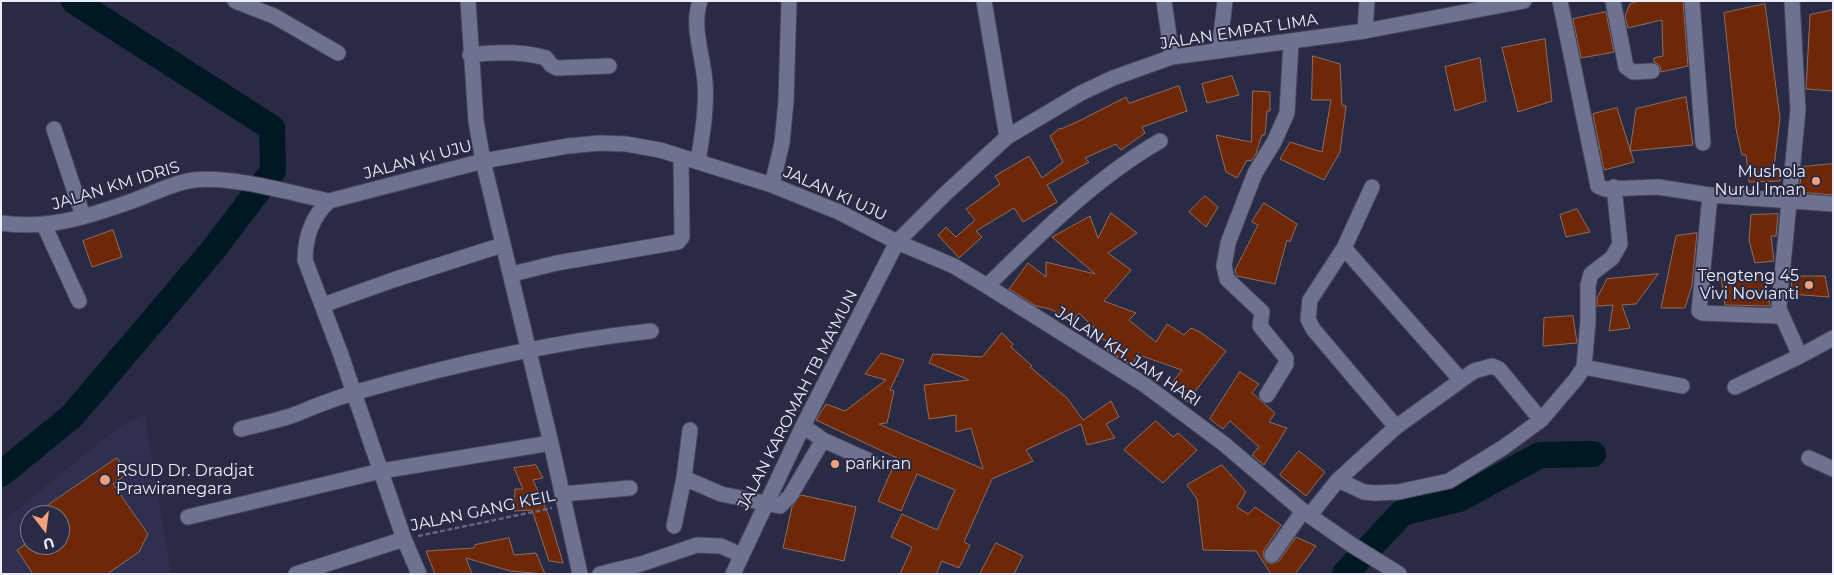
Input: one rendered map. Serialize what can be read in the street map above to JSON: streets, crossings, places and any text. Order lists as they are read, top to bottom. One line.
{"streets":{"street":["JALAN EMPAT LIMA","JALAN KI UJU","JALAN KM IDRIS","JALAN KH. JAM HARI","JALAN KAROMAH TB MA'MUN"],"path":["JALAN GANG KEIL"]},"crossings":[["JALAN EMPAT LIMA","JALAN KI UJU"],["JALAN EMPAT LIMA","JALAN KH. JAM HARI"],["JALAN EMPAT LIMA","JALAN KAROMAH TB MA'MUN"],["JALAN KI UJU","JALAN KM IDRIS"],["JALAN KI UJU","JALAN KH. JAM HARI"],["JALAN KI UJU","JALAN KAROMAH TB MA'MUN"],["JALAN KH. JAM HARI","JALAN KAROMAH TB MA'MUN"]],"places":["Mushola Nurul Iman","Tengteng 45 Vivi Novianti","parkiran","RSUD Dr. Dradjat Prawiranegara"],"north":"bottom"}
